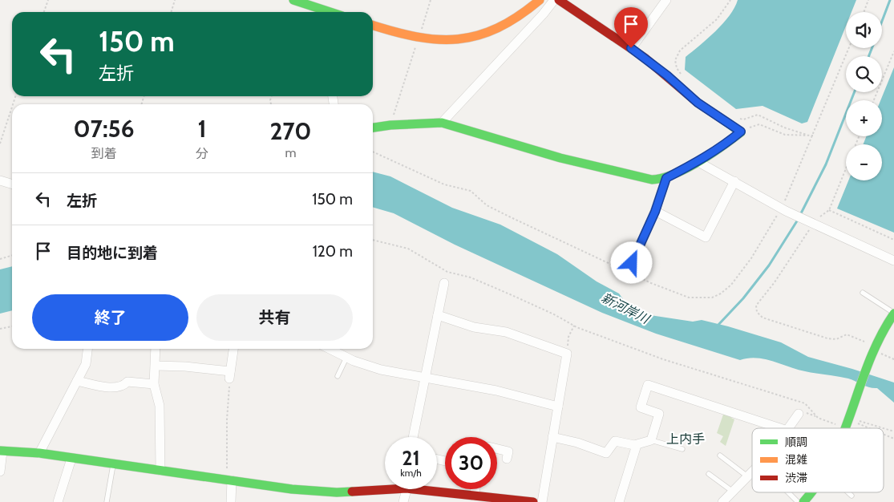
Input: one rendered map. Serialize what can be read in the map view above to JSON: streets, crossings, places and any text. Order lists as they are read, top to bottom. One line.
{"districts":["上内手"],"water":["新河岸川"],"legend":["順調","混雑","渋滞"],"page":{"map_buttons":["+","−"],"turn":["150 m","左折"],"eta":["07:56","到着","1","分","270","m"],"list":[{"name":"左折","value":"150 m"},{"name":"目的地に到着","value":"120 m"}],"buttons":["終了","共有"],"speed":"21 km/h","limit":"30"}}
